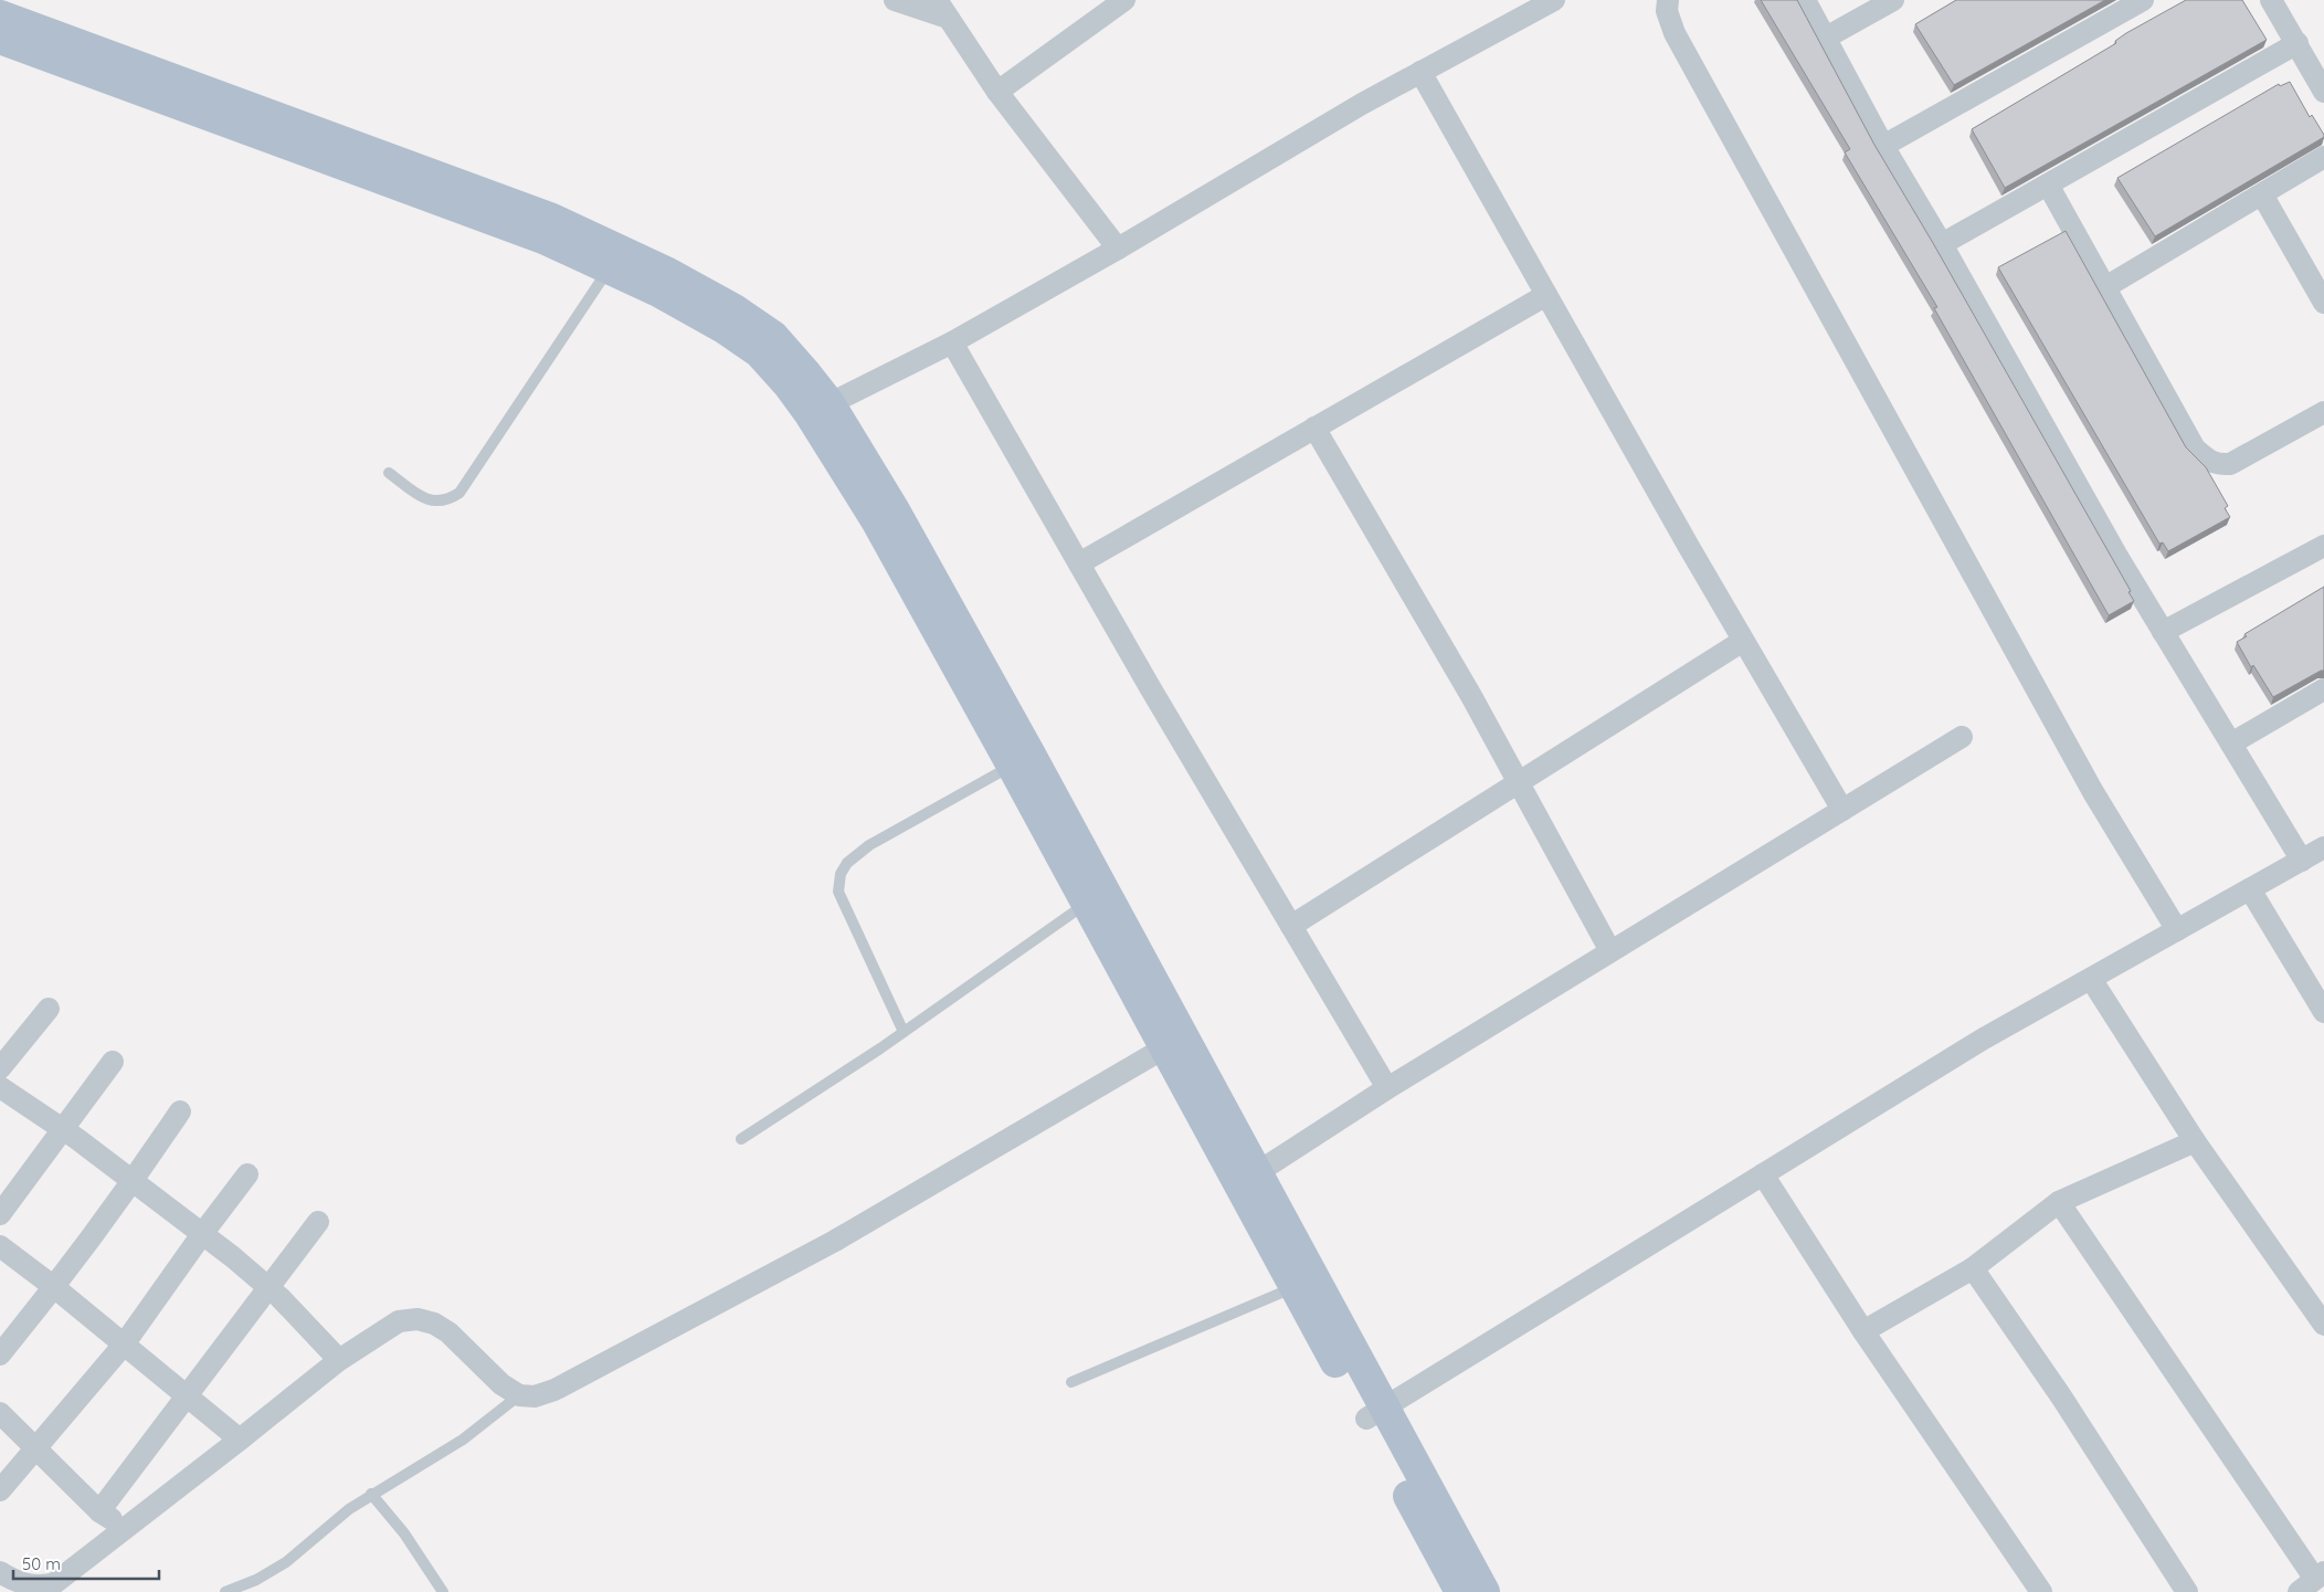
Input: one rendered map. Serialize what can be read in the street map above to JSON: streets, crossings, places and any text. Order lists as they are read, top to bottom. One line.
{"scale_bar":"50 m"}
